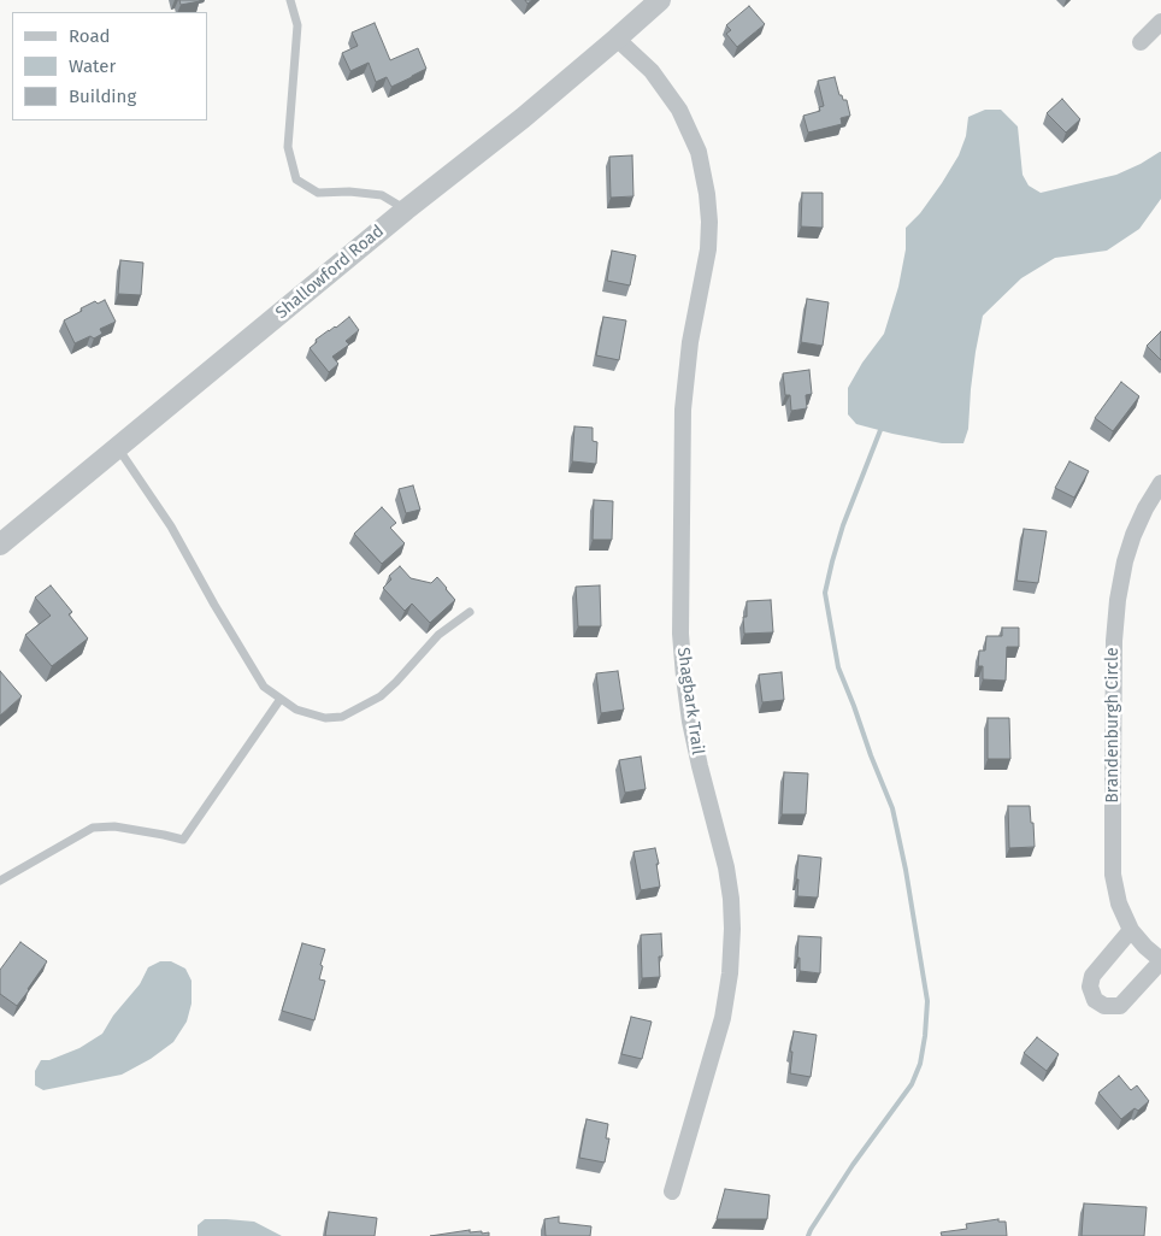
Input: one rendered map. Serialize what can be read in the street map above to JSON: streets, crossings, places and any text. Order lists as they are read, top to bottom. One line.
{"streets":{"street":["Shallowford Road","Shagbark Trail","Brandenburgh Circle"]},"crossings":[["Shallowford Road","Shagbark Trail"]],"legend":["Road","Water","Building"]}
